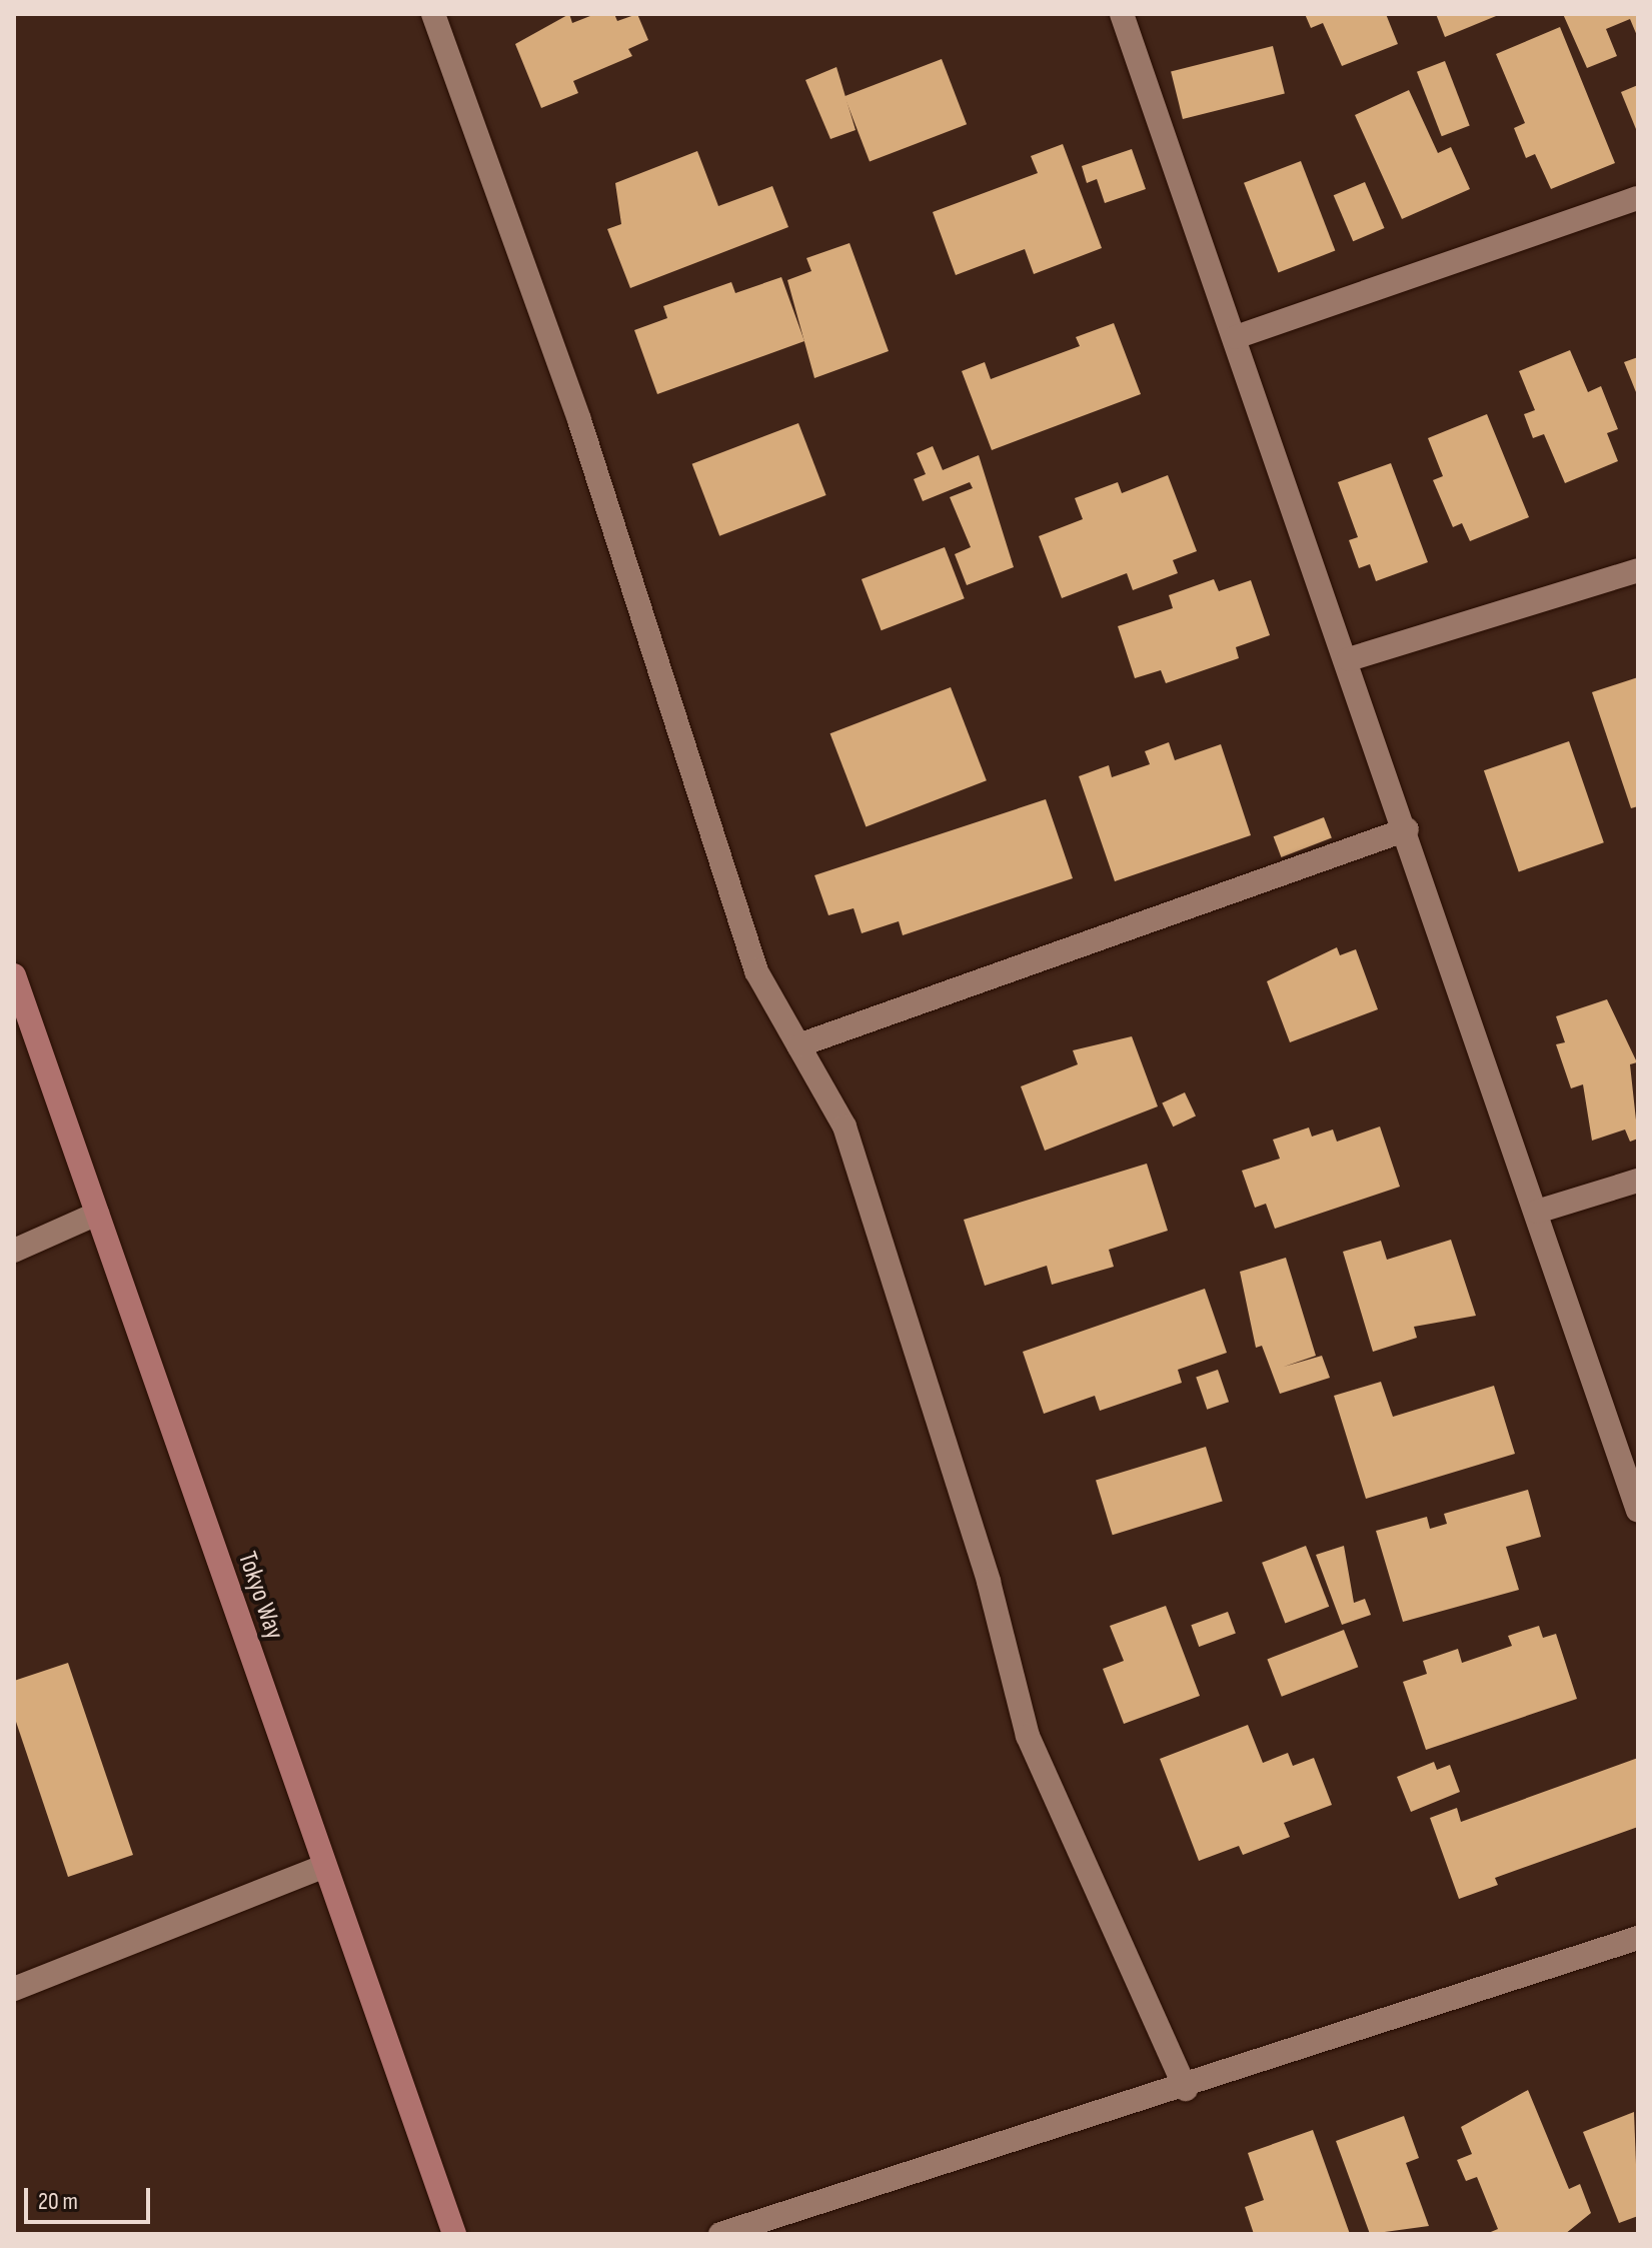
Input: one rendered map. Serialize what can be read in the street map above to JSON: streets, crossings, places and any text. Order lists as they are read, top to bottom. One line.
{"streets":{"main road":["Tokyo Way"]},"scale_bar":"20 m"}
